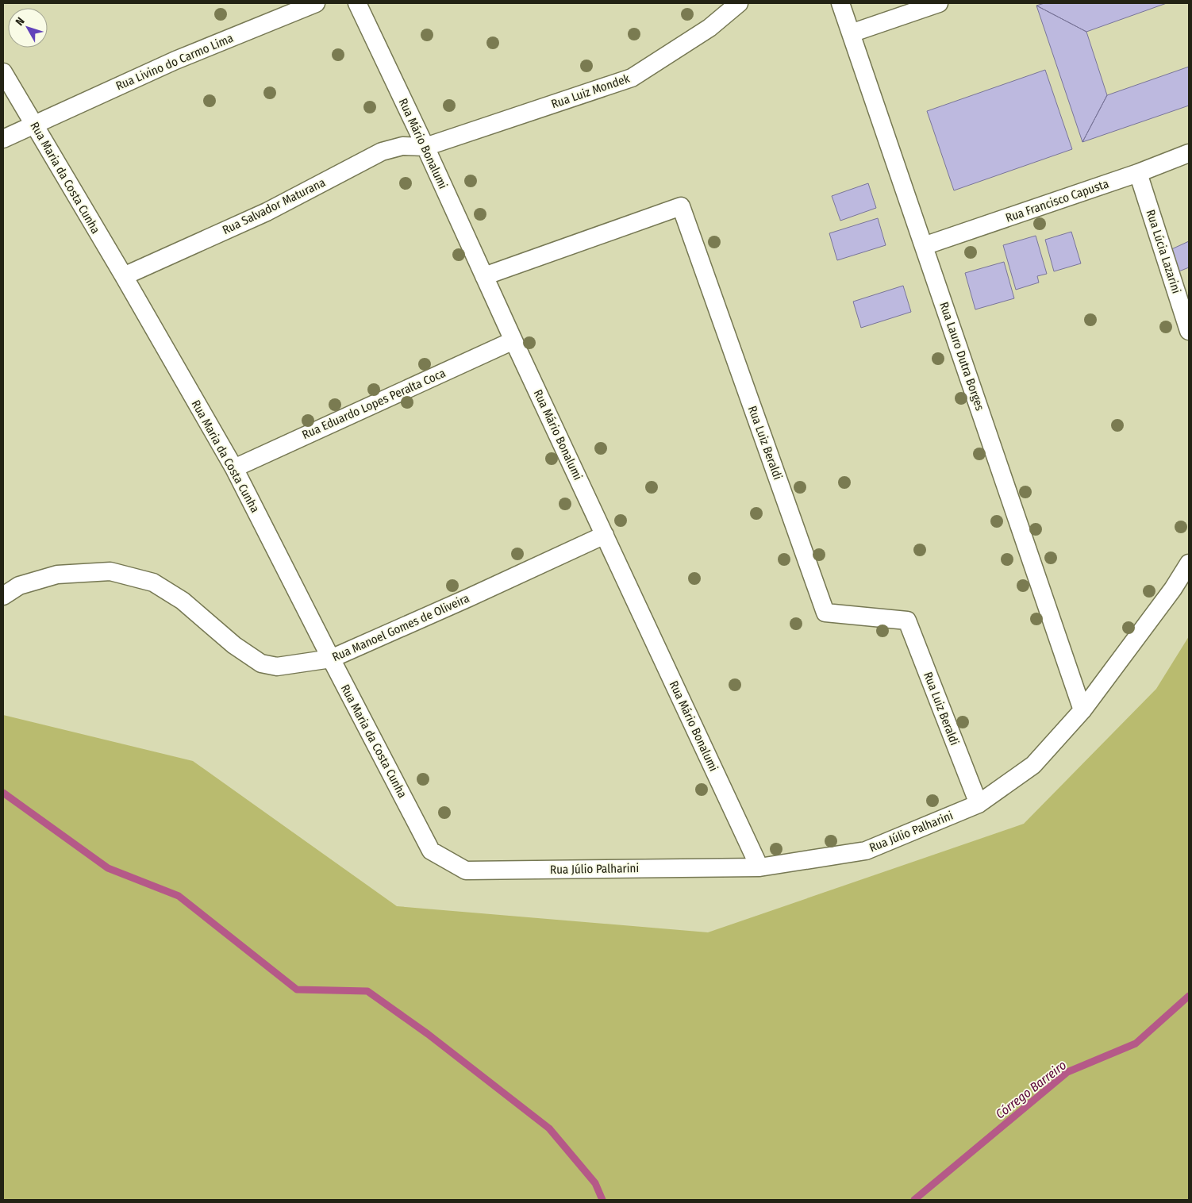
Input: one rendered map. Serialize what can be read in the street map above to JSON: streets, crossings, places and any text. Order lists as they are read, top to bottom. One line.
{"streets":{"street":["Rua Livino do Carmo Lima","Rua Luiz Mondek","Rua Mário Bonalumi","Rua Maria da Costa Cunha","Rua Francisco Capusta","Rua Salvador Maturana","Rua Lúcia Lazarini","Rua Lauro Dutra Borges","Rua Eduardo Lopes Peralta Coca","Rua Luiz Beraldi","Rua Manoel Gomes de Oliveira","Rua Júlio Palharini"]},"crossings":[["Rua Livino do Carmo Lima","Rua Maria da Costa Cunha"],["Rua Luiz Mondek","Rua Mário Bonalumi"],["Rua Luiz Mondek","Rua Salvador Maturana"],["Rua Mário Bonalumi","Rua Salvador Maturana"],["Rua Mário Bonalumi","Rua Eduardo Lopes Peralta Coca"],["Rua Mário Bonalumi","Rua Luiz Beraldi"],["Rua Mário Bonalumi","Rua Manoel Gomes de Oliveira"],["Rua Mário Bonalumi","Rua Júlio Palharini"],["Rua Maria da Costa Cunha","Rua Salvador Maturana"],["Rua Maria da Costa Cunha","Rua Eduardo Lopes Peralta Coca"],["Rua Maria da Costa Cunha","Rua Manoel Gomes de Oliveira"],["Rua Maria da Costa Cunha","Rua Júlio Palharini"],["Rua Francisco Capusta","Rua Lúcia Lazarini"],["Rua Francisco Capusta","Rua Lauro Dutra Borges"],["Rua Lauro Dutra Borges","Rua Júlio Palharini"],["Rua Luiz Beraldi","Rua Júlio Palharini"]],"water":["Córrego Barreiro"],"north":"top left"}
